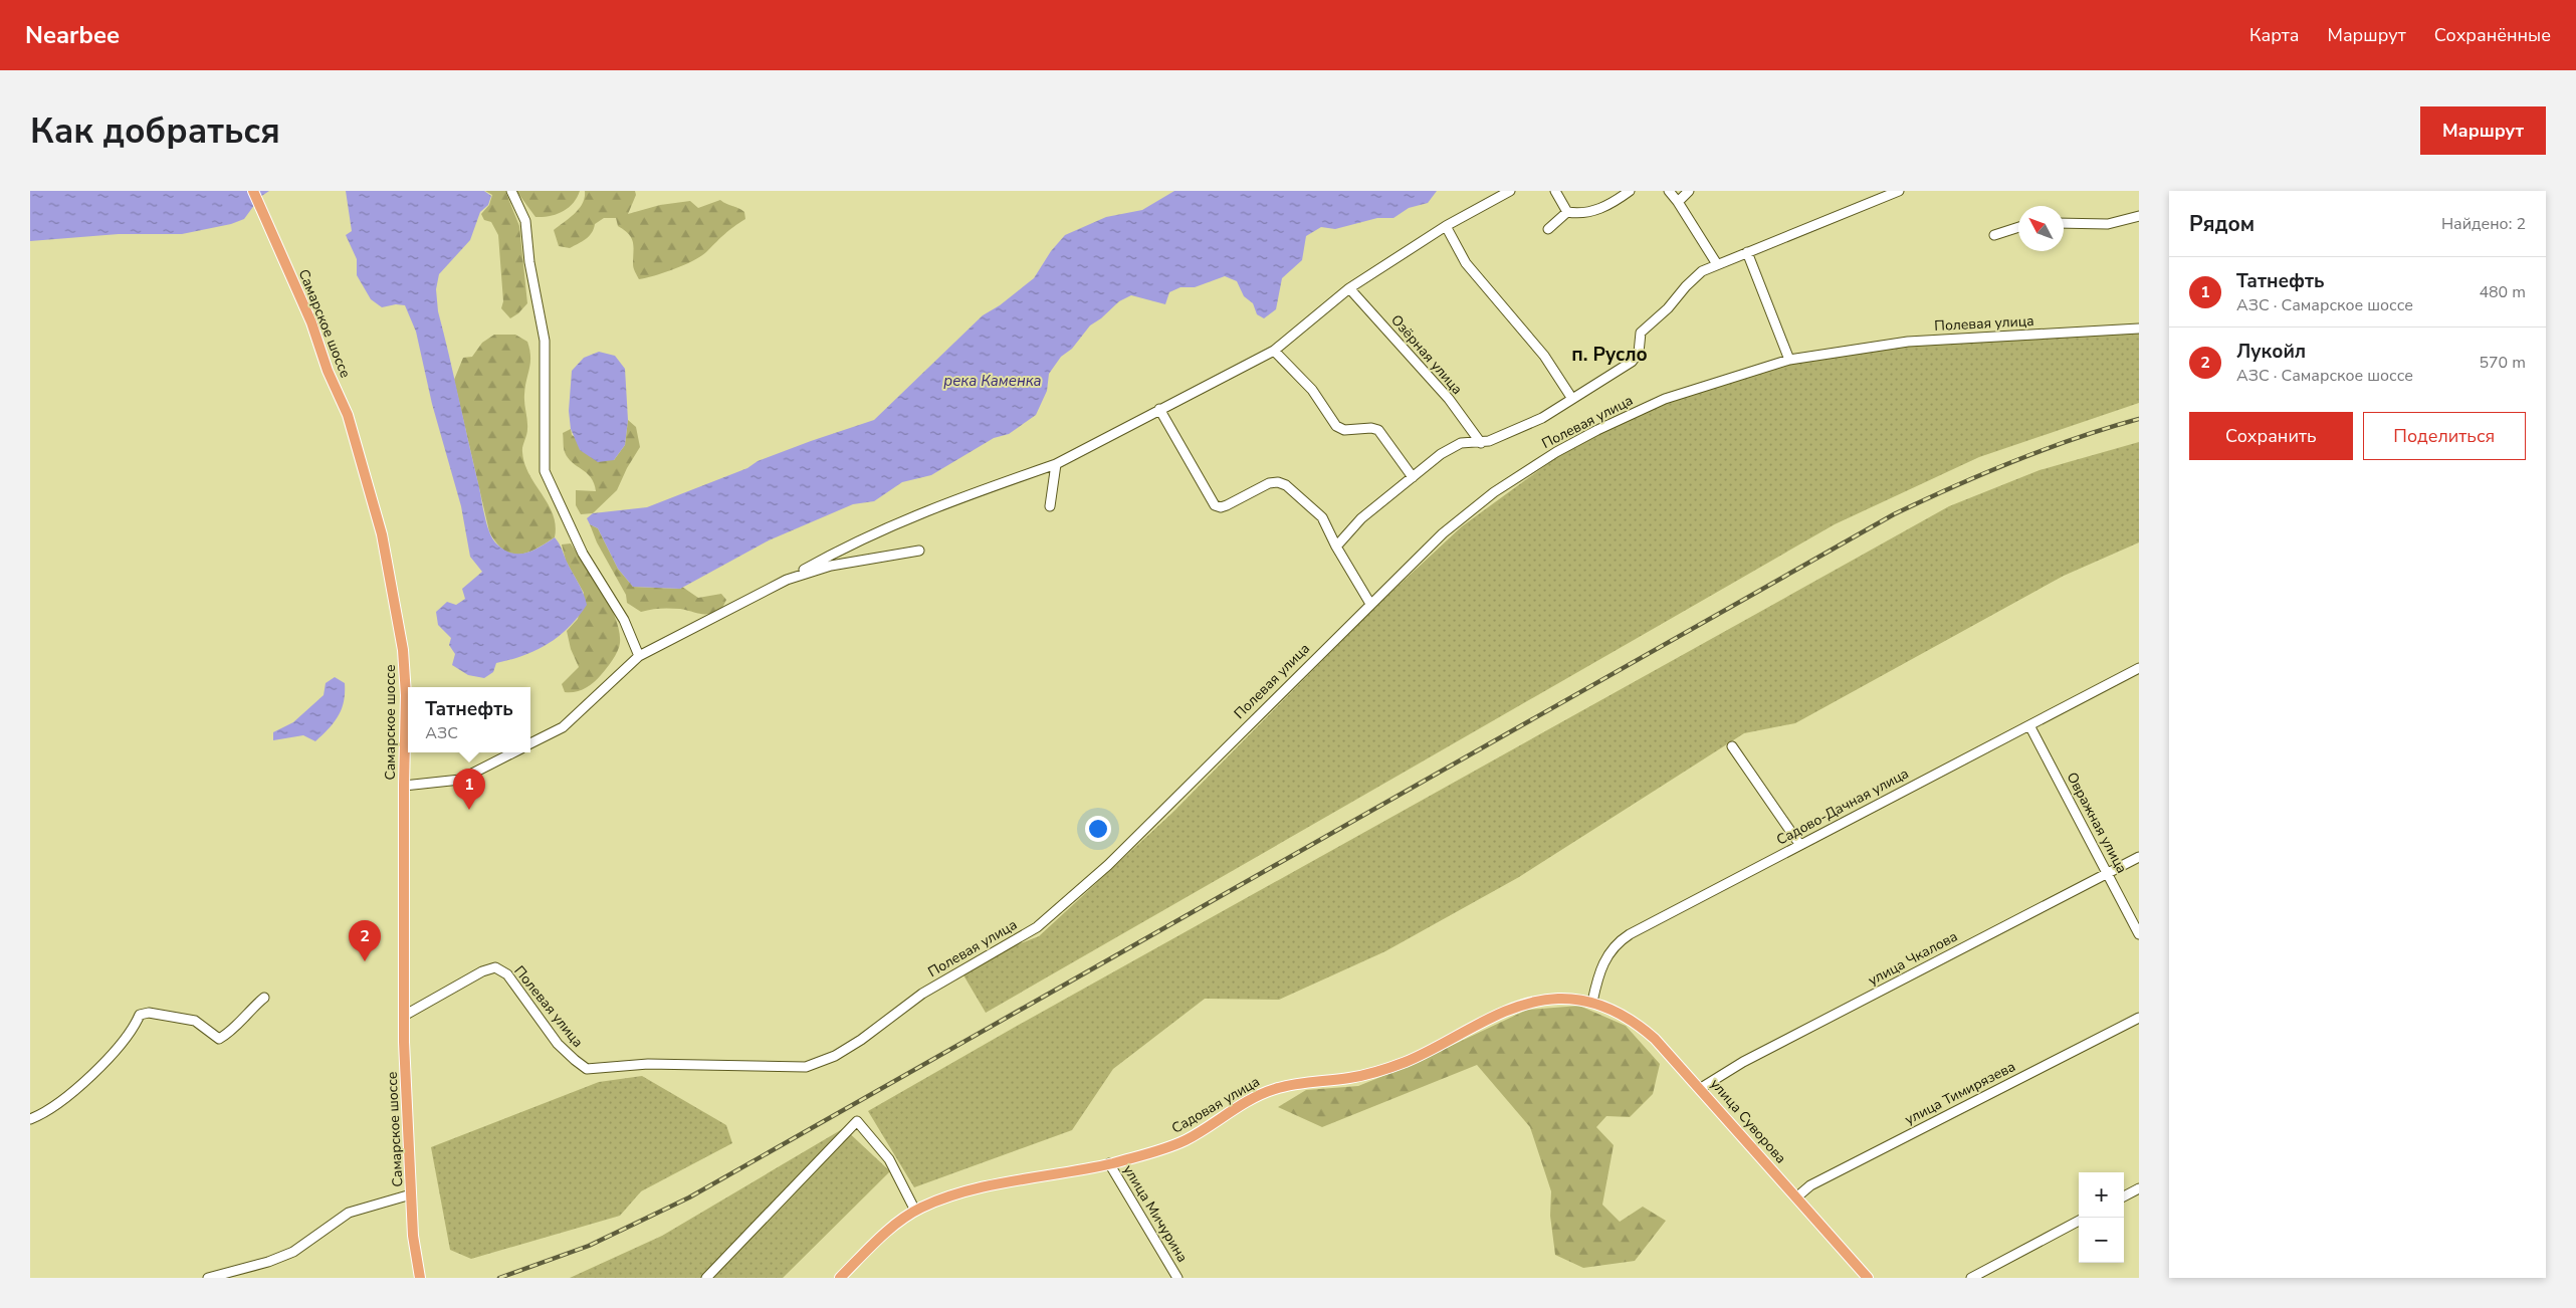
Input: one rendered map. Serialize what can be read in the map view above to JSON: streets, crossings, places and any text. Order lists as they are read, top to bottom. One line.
{"streets":{"main road":["Самарское шоссе","Садовая улица","улица Суворова"],"street":["Полевая улица","Озёрная улица","Садово-Дачная улица","Овражная улица","улица Чкалова","улица Тимирязева","улица Мичурина"]},"crossings":[["Самарское шоссе","Полевая улица"],["Полевая улица","Озёрная улица"],["Садово-Дачная улица","Овражная улица"],["Садово-Дачная улица","Садовая улица"],["Садово-Дачная улица","улица Суворова"],["Овражная улица","улица Чкалова"],["улица Чкалова","улица Суворова"],["улица Тимирязева","улица Суворова"],["Садовая улица","улица Суворова"],["Садовая улица","улица Мичурина"]],"districts":["п. Русло"],"water":["река Каменка"],"north":"top left","page":{"header":"Nearbee","nav":["Карта","Маршрут","Сохранённые"],"buttons":["Маршрут",["Сохранить","Поделиться"]],"title":"Как добраться","heading":["Рядом","Найдено: 2"],"list":[{"mark":"1","name":"Татнефть","note":"АЗС · Самарское шоссе","value":"480 m"},{"mark":"2","name":"Лукойл","note":"АЗС · Самарское шоссе","value":"570 m"}],"popup":["Татнефть","АЗС"],"pins":["1","2"],"map_buttons":["+","−"]}}
